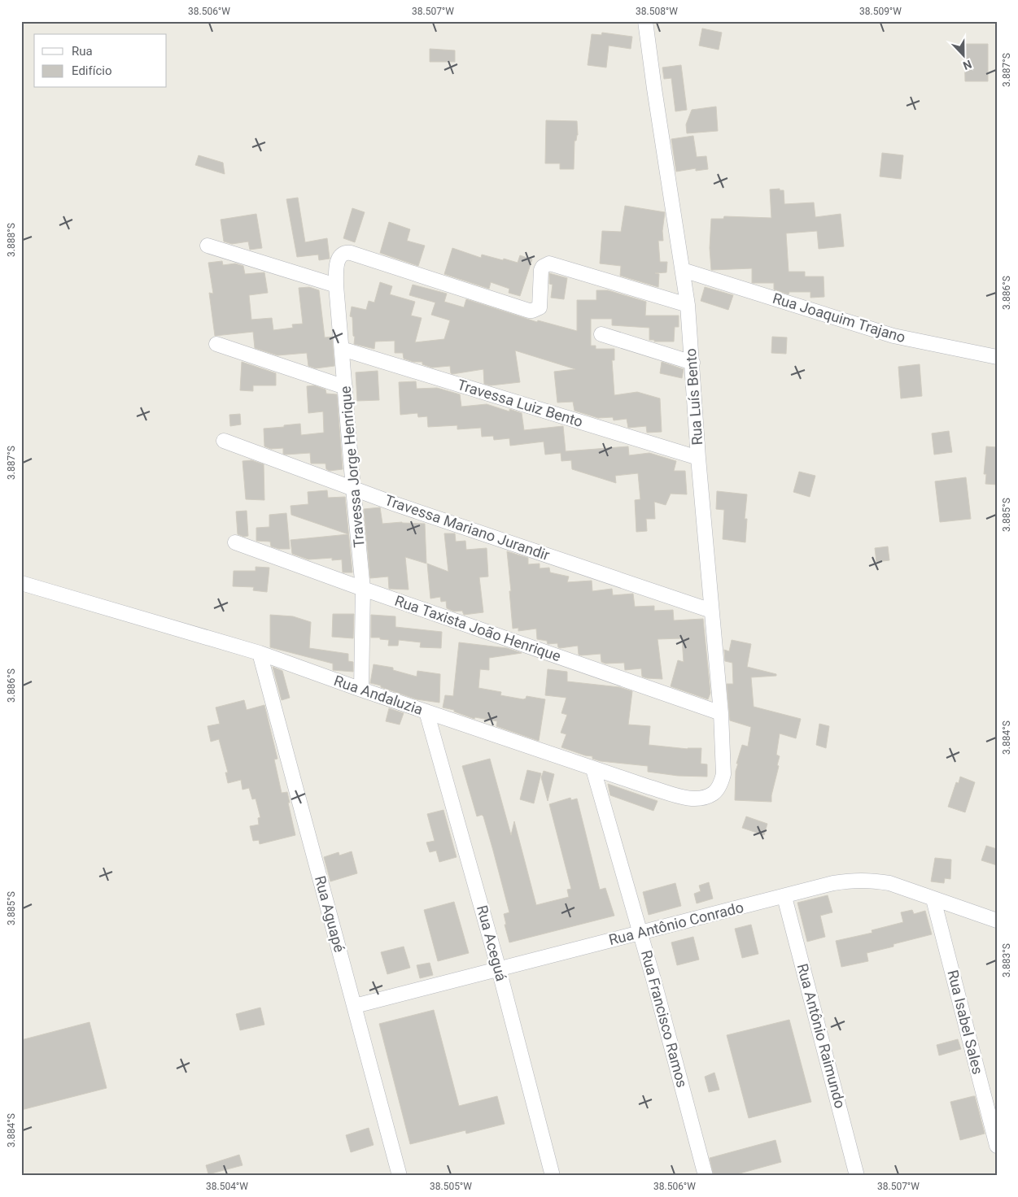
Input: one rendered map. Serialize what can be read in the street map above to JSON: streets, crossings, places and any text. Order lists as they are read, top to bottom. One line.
{"streets":{"street":["Rua Joaquim Trajano","Rua Luís Bento","Travessa Luiz Bento","Travessa Jorge Henrique","Travessa Mariano Jurandir","Rua Taxista João Henrique","Rua Andaluzia","Rua Aguapé","Rua Antônio Conrado","Rua Aceguá","Rua Francisco Ramos","Rua Isabel Sales","Rua Antônio Raimundo"]},"crossings":[["Rua Joaquim Trajano","Rua Luís Bento"],["Rua Luís Bento","Travessa Luiz Bento"],["Rua Luís Bento","Travessa Jorge Henrique"],["Rua Luís Bento","Travessa Mariano Jurandir"],["Rua Luís Bento","Rua Taxista João Henrique"],["Rua Luís Bento","Rua Andaluzia"],["Travessa Luiz Bento","Travessa Jorge Henrique"],["Travessa Jorge Henrique","Travessa Mariano Jurandir"],["Travessa Jorge Henrique","Rua Taxista João Henrique"],["Travessa Jorge Henrique","Rua Andaluzia"],["Rua Andaluzia","Rua Aguapé"],["Rua Andaluzia","Rua Aceguá"],["Rua Andaluzia","Rua Francisco Ramos"],["Rua Aguapé","Rua Antônio Conrado"],["Rua Antônio Conrado","Rua Aceguá"],["Rua Antônio Conrado","Rua Francisco Ramos"],["Rua Antônio Conrado","Rua Isabel Sales"],["Rua Antônio Conrado","Rua Antônio Raimundo"]],"legend":["Rua","Edifício"],"north":"bottom","coordinates":["38.506°W","38.507°W","38.508°W","38.509°W","3.887°S","3.888°S","3.886°S","3.885°S","3.884°S","3.883°S","38.504°W","38.505°W"]}
